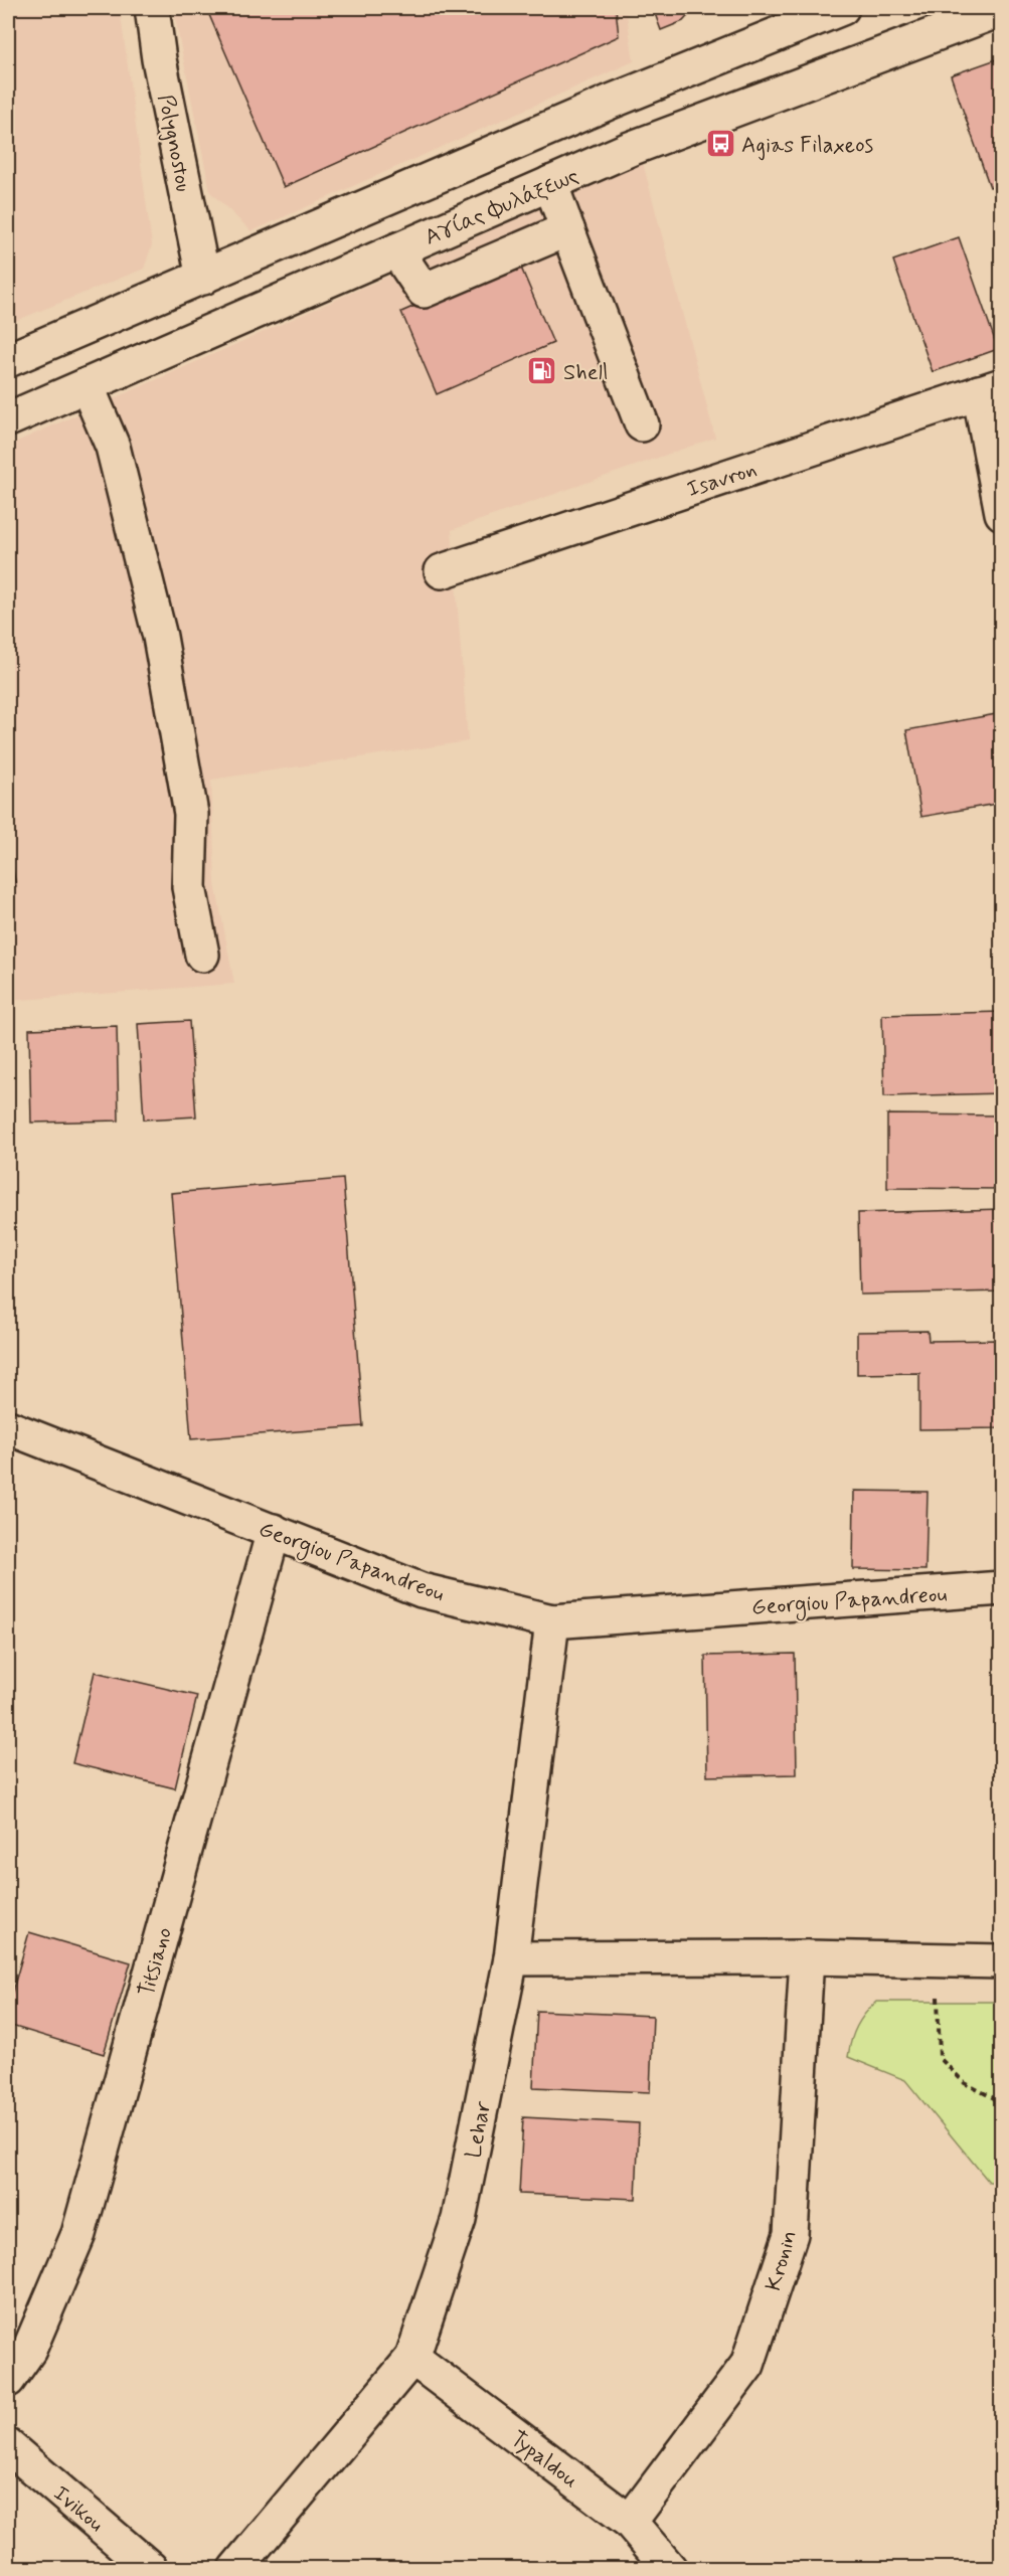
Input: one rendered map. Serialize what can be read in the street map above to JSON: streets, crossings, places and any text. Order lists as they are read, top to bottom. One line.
{"streets":{"street":["Polygnostou","Αγίας Φυλάξεως","Isavron","Georgiou Papandreou","Titsiano","Lehar","Kronin","Typaldou","Ivikou"]},"crossings":[["Georgiou Papandreou","Titsiano"],["Georgiou Papandreou","Lehar"],["Lehar","Typaldou"],["Kronin","Typaldou"]],"places":{"bus stop":["Agias Filaxeos"],"fuel station":["Shell"]}}
